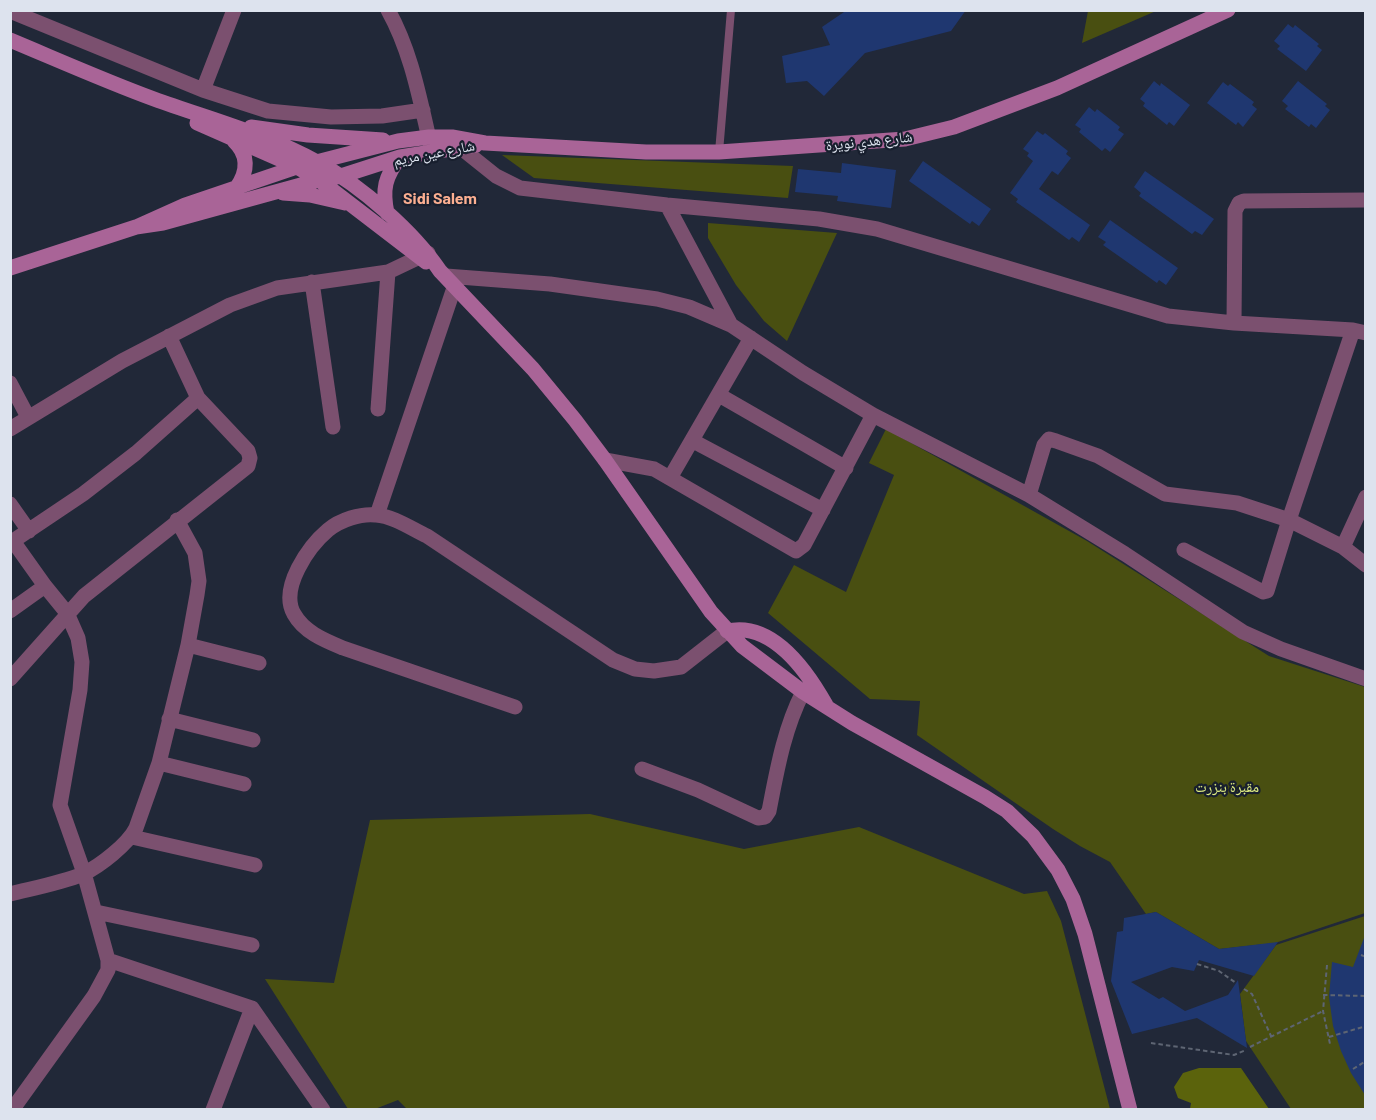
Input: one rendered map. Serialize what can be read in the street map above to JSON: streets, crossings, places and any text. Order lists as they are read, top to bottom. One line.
{"streets":{"street":["شارع هدي نويرة","شارع عين مريم"]},"crossings":[["شارع هدي نويرة","شارع عين مريم"]],"districts":["Sidi Salem"],"parks":["مقبرة بنزرت"]}
